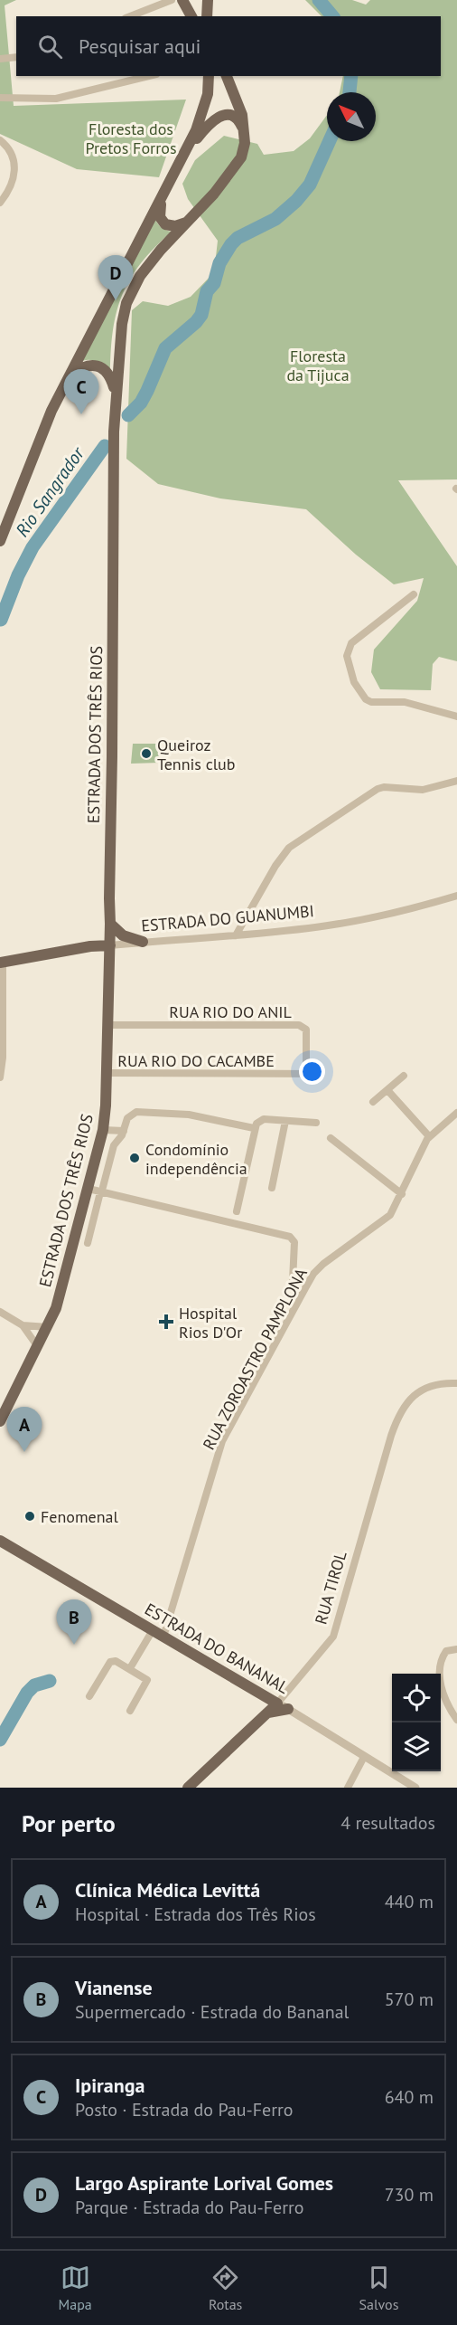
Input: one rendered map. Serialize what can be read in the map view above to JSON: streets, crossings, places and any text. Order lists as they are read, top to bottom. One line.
{"streets":{"main road":["ESTRADA DOS TRÊS RIOS","ESTRADA DO GUANUMBI","RUA TIROL","ESTRADA DO BANANAL"],"street":["RUA RIO DO ANIL","RUA RIO DO CACAMBE","RUA ZOROASTRO PAMPLONA"]},"crossings":[["ESTRADA DOS TRÊS RIOS","ESTRADA DO GUANUMBI"],["ESTRADA DOS TRÊS RIOS","RUA RIO DO ANIL"],["ESTRADA DOS TRÊS RIOS","RUA RIO DO CACAMBE"],["RUA RIO DO ANIL","RUA RIO DO CACAMBE"],["RUA ZOROASTRO PAMPLONA","ESTRADA DO BANANAL"],["RUA TIROL","ESTRADA DO BANANAL"]],"water":["Rio Sangrador"],"parks":["Floresta dos Pretos Forros","Floresta da Tijuca"],"places":{"other":["Queiroz Tennis club","Condomínio independência","Fenomenal"],"health":["Hospital Rios D'Or"]},"north":"top left","page":{"search":"Pesquisar aqui","pins":["D","C","A","B"],"heading":["Por perto","4 resultados"],"list":[{"mark":"A","name":"Clínica Médica Levittá","note":"Hospital · Estrada dos Três Rios","value":"440 m"},{"mark":"B","name":"Vianense","note":"Supermercado · Estrada do Bananal","value":"570 m"},{"mark":"C","name":"Ipiranga","note":"Posto · Estrada do Pau-Ferro","value":"640 m"},{"mark":"D","name":"Largo Aspirante Lorival Gomes","note":"Parque · Estrada do Pau-Ferro","value":"730 m"}],"nav":["Mapa","Rotas","Salvos"]}}
